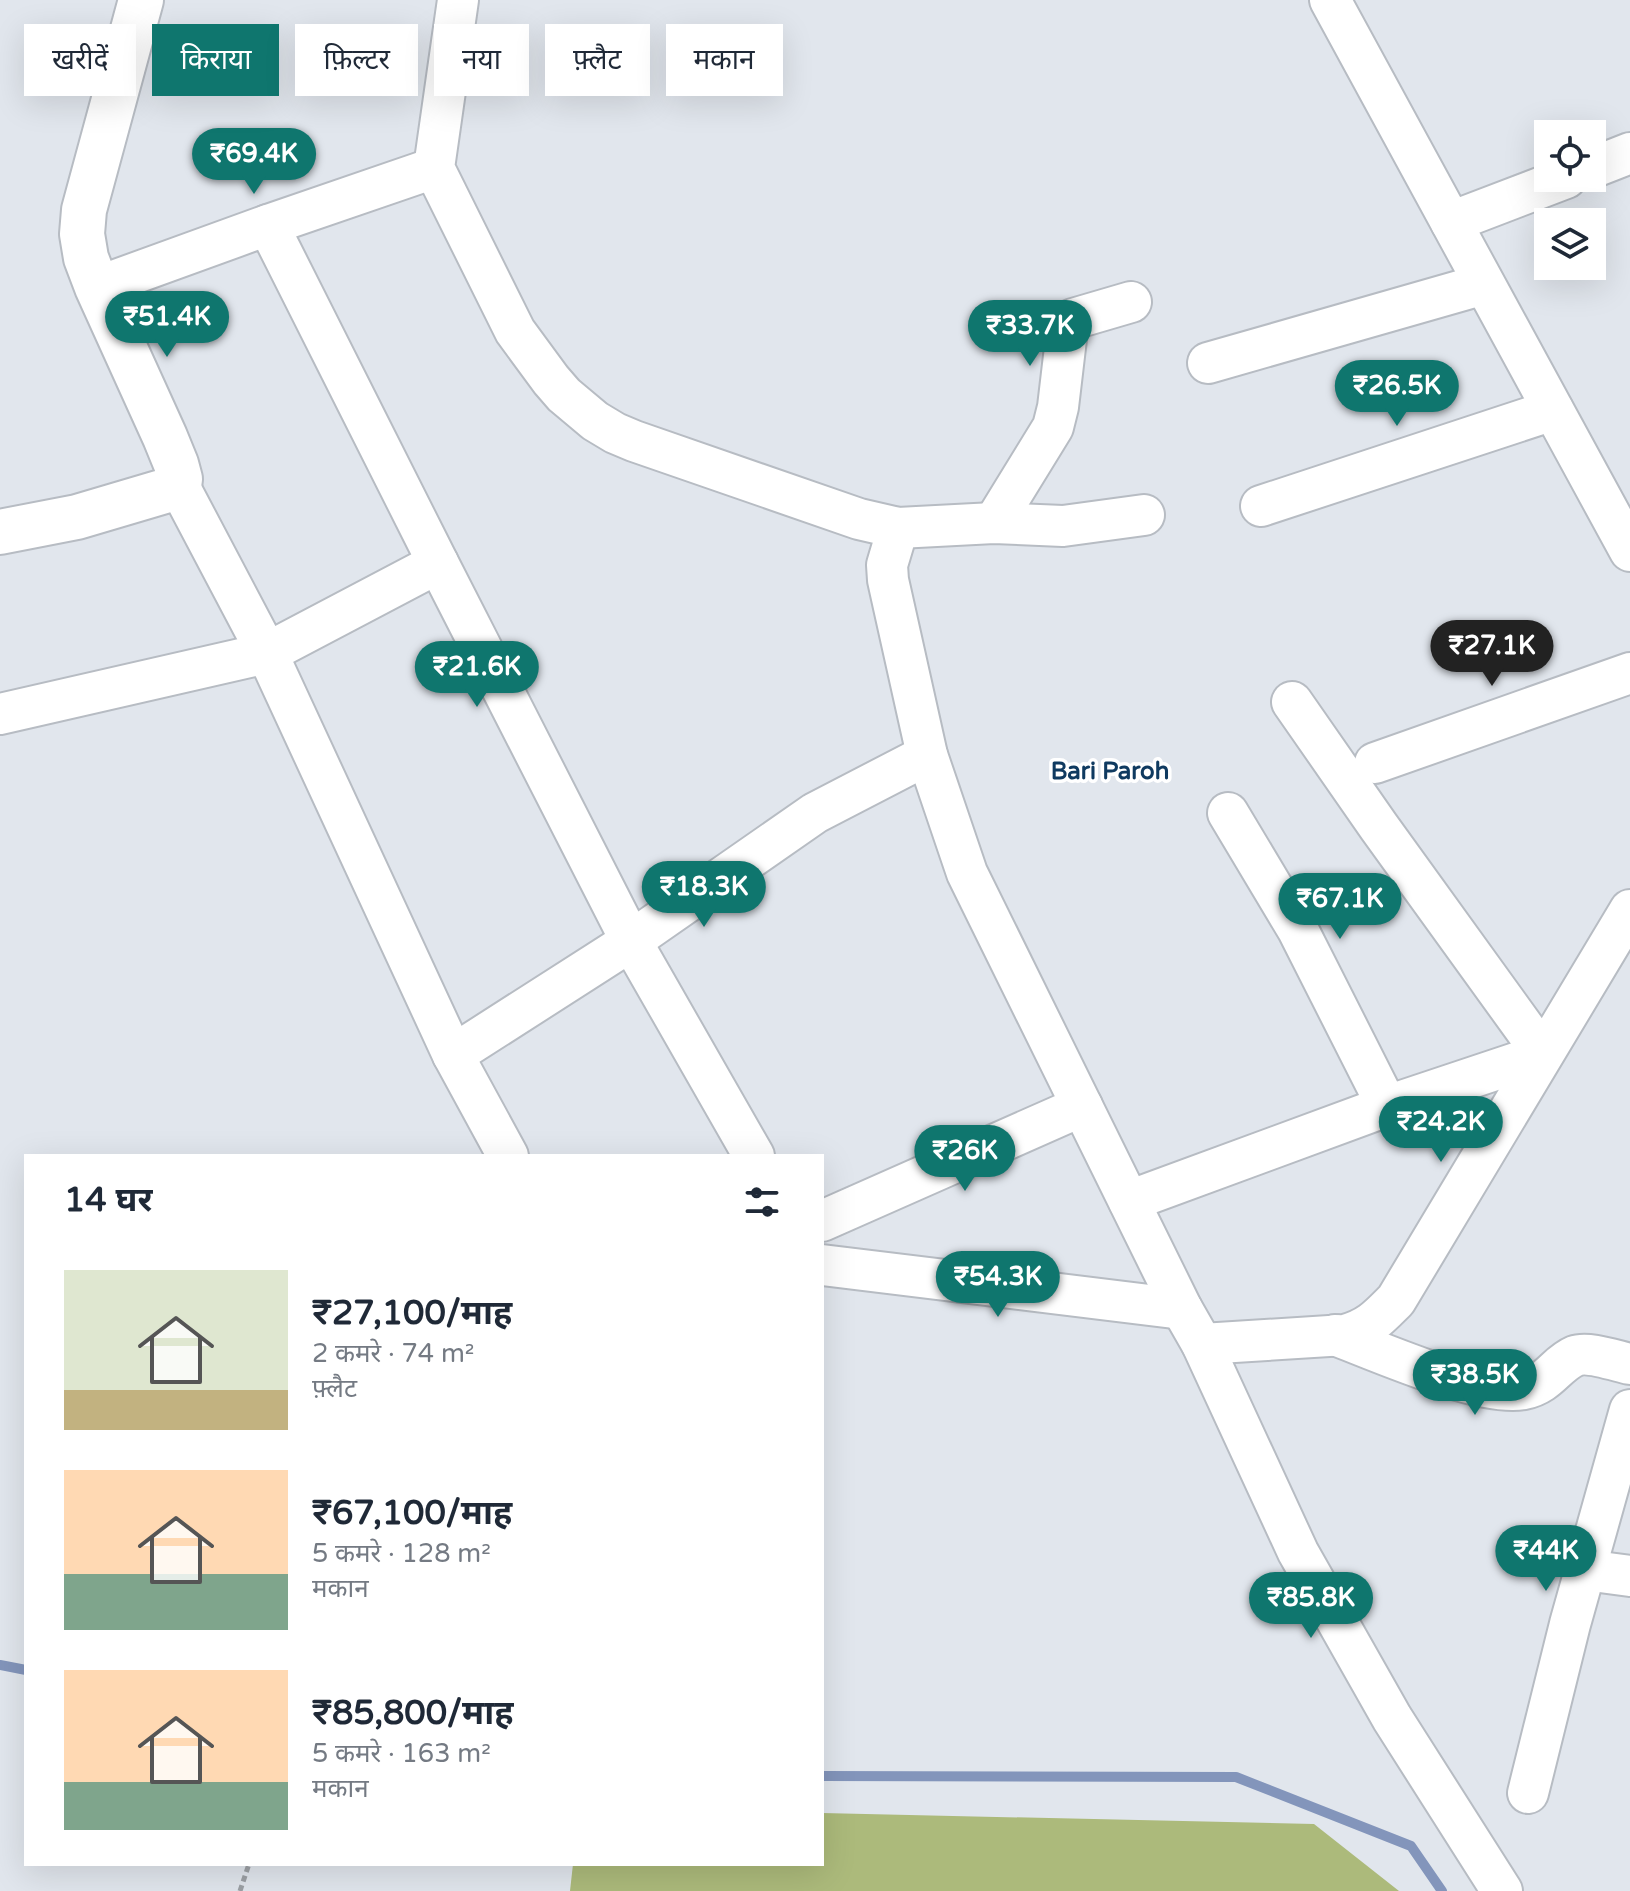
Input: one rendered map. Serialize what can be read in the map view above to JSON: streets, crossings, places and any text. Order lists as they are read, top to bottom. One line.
{"districts":["Bari Paroh"],"page":{"chip":["खरीदें","किराया","फ़िल्टर","नया","फ़्लैट","मकान"],"price":["₹69.4K","₹51.4K","₹33.7K","₹26.5K","₹27.1K","₹21.6K","₹18.3K","₹67.1K","₹24.2K","₹26K","₹54.3K","₹38.5K","₹44K","₹85.8K"],"heading":"14 घर","list":[{"name":"₹27,100/माह","note":"2 कमरे · 74 m² · फ़्लैट"},{"name":"₹67,100/माह","note":"5 कमरे · 128 m² · मकान"},{"name":"₹85,800/माह","note":"5 कमरे · 163 m² · मकान"}]}}
